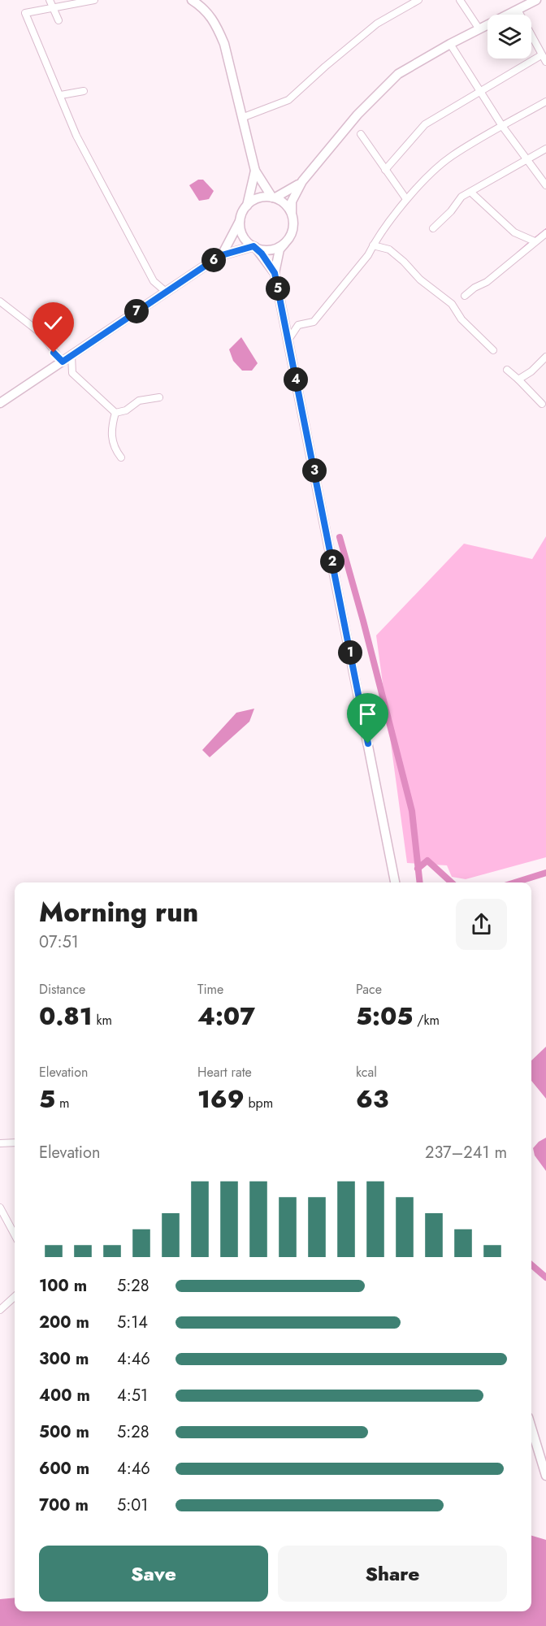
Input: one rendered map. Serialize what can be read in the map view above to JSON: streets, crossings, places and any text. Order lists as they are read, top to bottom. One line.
{"page":{"pins":["6","5","7","4","3","2","1"],"heading":["Morning run","07:51"],"stats":[["Distance","0.81 km"],["Time","4:07"],["Pace","5:05 /km"],["Elevation","5 m"],["Heart rate","169 bpm"],["kcal","63"]],"chart":["Elevation","237–241 m"],"list":[{"name":"100 m","note":"5:28"},{"name":"200 m","note":"5:14"},{"name":"300 m","note":"4:46"},{"name":"400 m","note":"4:51"},{"name":"500 m","note":"5:28"},{"name":"600 m","note":"4:46"},{"name":"700 m","note":"5:01"}],"buttons":["Save","Share"]}}
